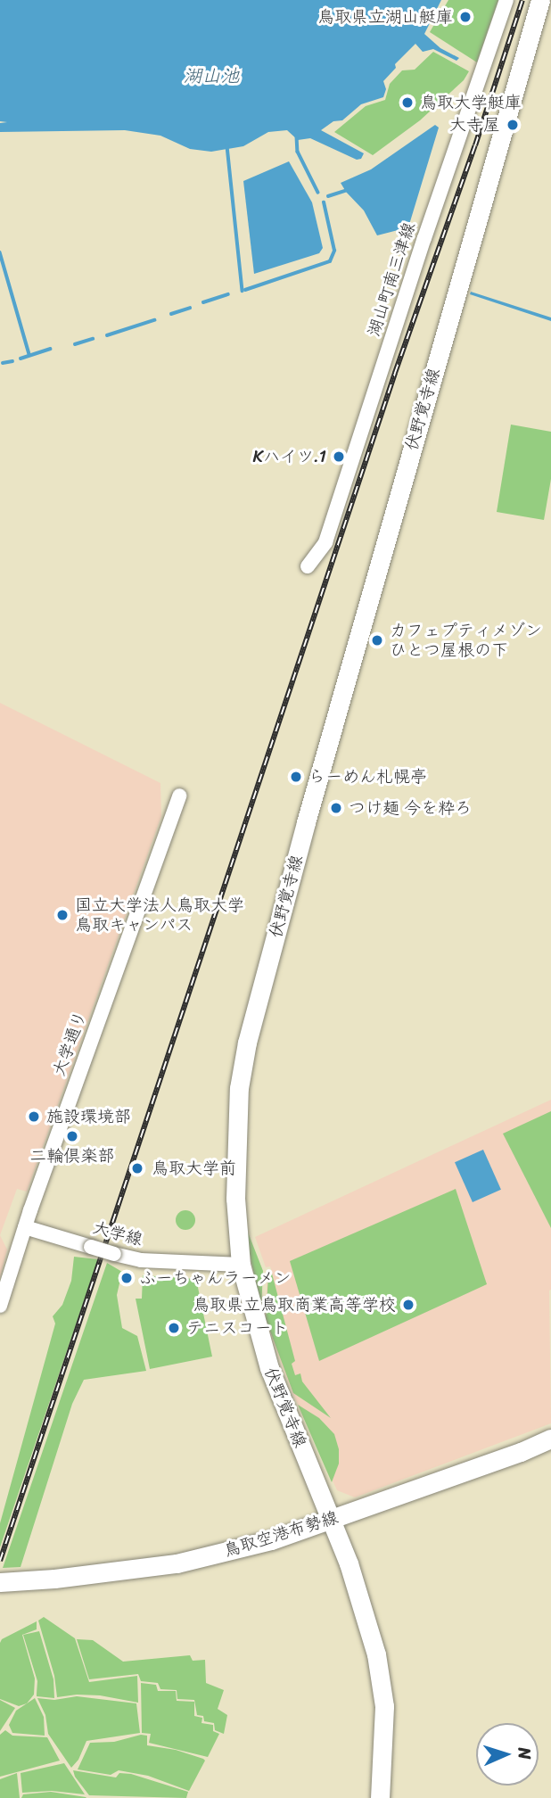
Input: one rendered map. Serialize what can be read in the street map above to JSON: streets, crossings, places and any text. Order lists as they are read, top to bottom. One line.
{"streets":{"main road":["伏野覚寺線","鳥取空港布勢線"],"street":["湖山町南三津線","大学通り","大学線"]},"crossings":[["伏野覚寺線","大学線"],["伏野覚寺線","鳥取空港布勢線"],["大学通り","大学線"]],"water":["湖山池"],"places":["鳥取県立湖山艇庫","鳥取大学艇庫","大寺屋","Kハイツ.1","カフェプティメゾン ひとつ屋根の下","らーめん札幌亭","つけ麺 今を粋ろ","国立大学法人鳥取大学 鳥取キャンパス","施設環境部","二輪倶楽部","鳥取大学前","ふーちゃんラーメン","鳥取県立鳥取商業高等学校","テニスコート"],"north":"right"}
